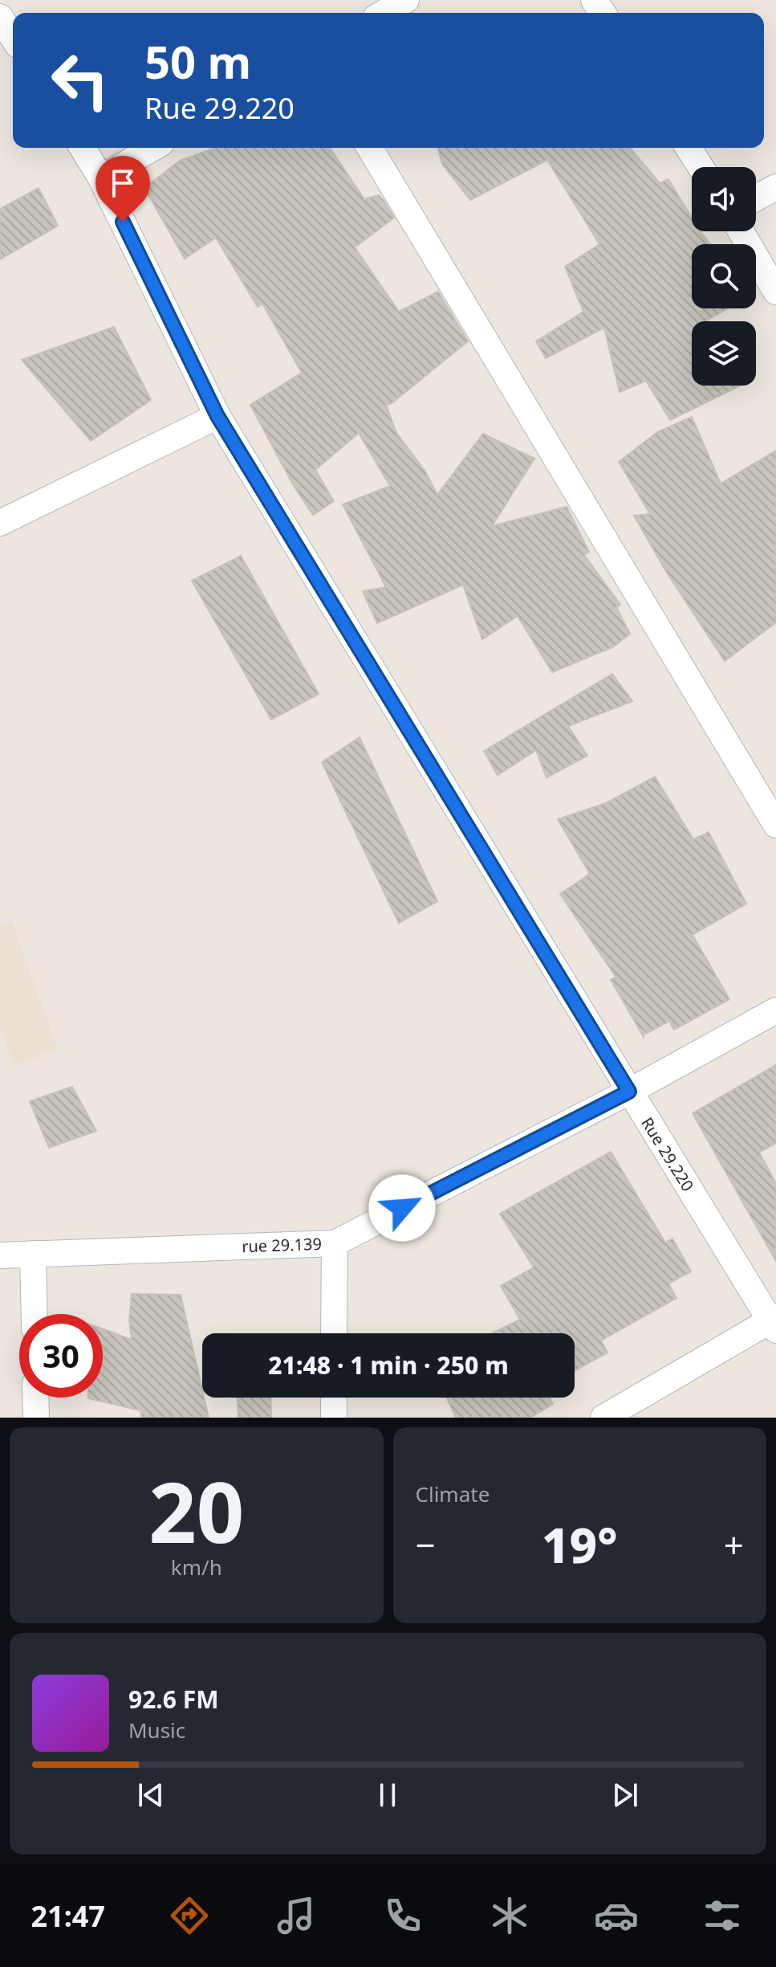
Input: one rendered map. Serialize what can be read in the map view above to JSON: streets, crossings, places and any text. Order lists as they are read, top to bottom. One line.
{"streets":{"street":["Rue 29.220","rue 29.139"]},"crossings":[["Rue 29.220","rue 29.139"]],"page":{"turn":["50 m","Rue 29.220"],"limit":"30","trip":"21:48 · 1 min · 250 m","tile":[["20","km/h"],"Climate"],"heat":["−","19°","+"],"song":["92.6 FM","Music"],"tabs":"21:47"}}
